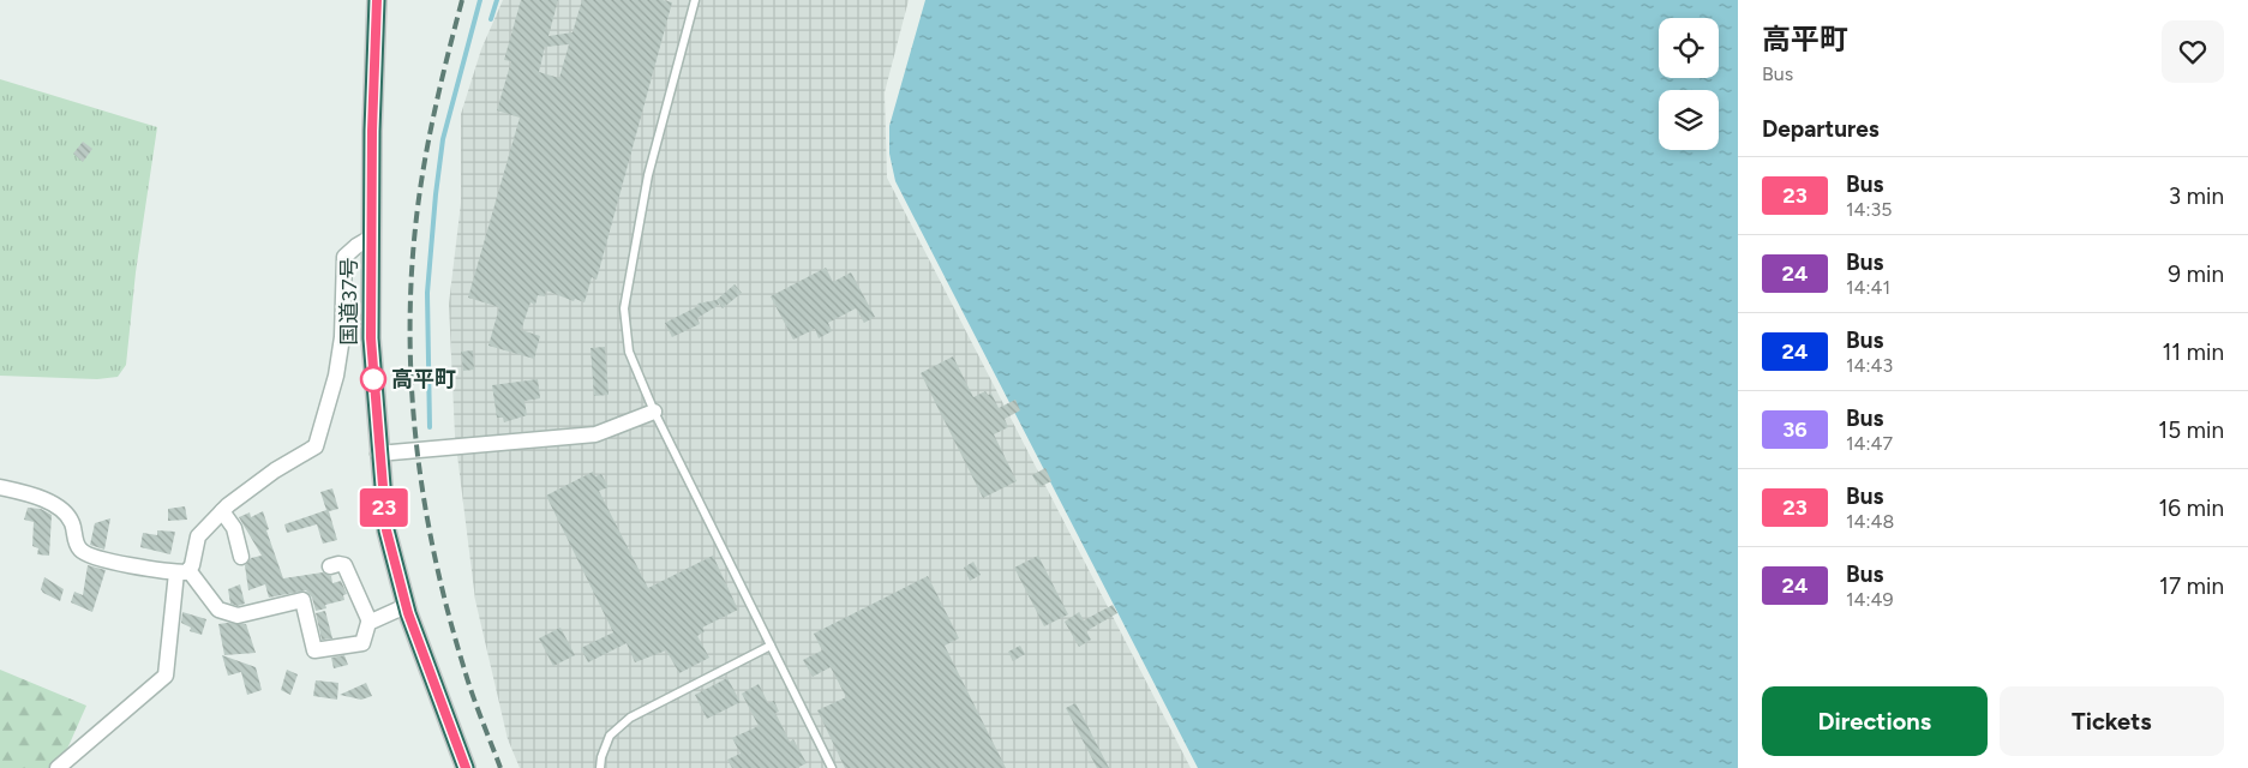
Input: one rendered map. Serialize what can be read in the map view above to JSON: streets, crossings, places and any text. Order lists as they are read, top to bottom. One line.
{"streets":{"highway":["国道37号"]},"places":["高平町"],"lines":["bus line 23"],"page":{"on_map":"23","heading":[["高平町","Bus"],"Departures"],"list":[{"mark":"23","name":"Bus","note":"14:35","value":"3 min"},{"mark":"24","name":"Bus","note":"14:41","value":"9 min"},{"mark":"24","name":"Bus","note":"14:43","value":"11 min"},{"mark":"36","name":"Bus","note":"14:47","value":"15 min"},{"mark":"23","name":"Bus","note":"14:48","value":"16 min"},{"mark":"24","name":"Bus","note":"14:49","value":"17 min"}],"buttons":["Directions","Tickets"]}}
